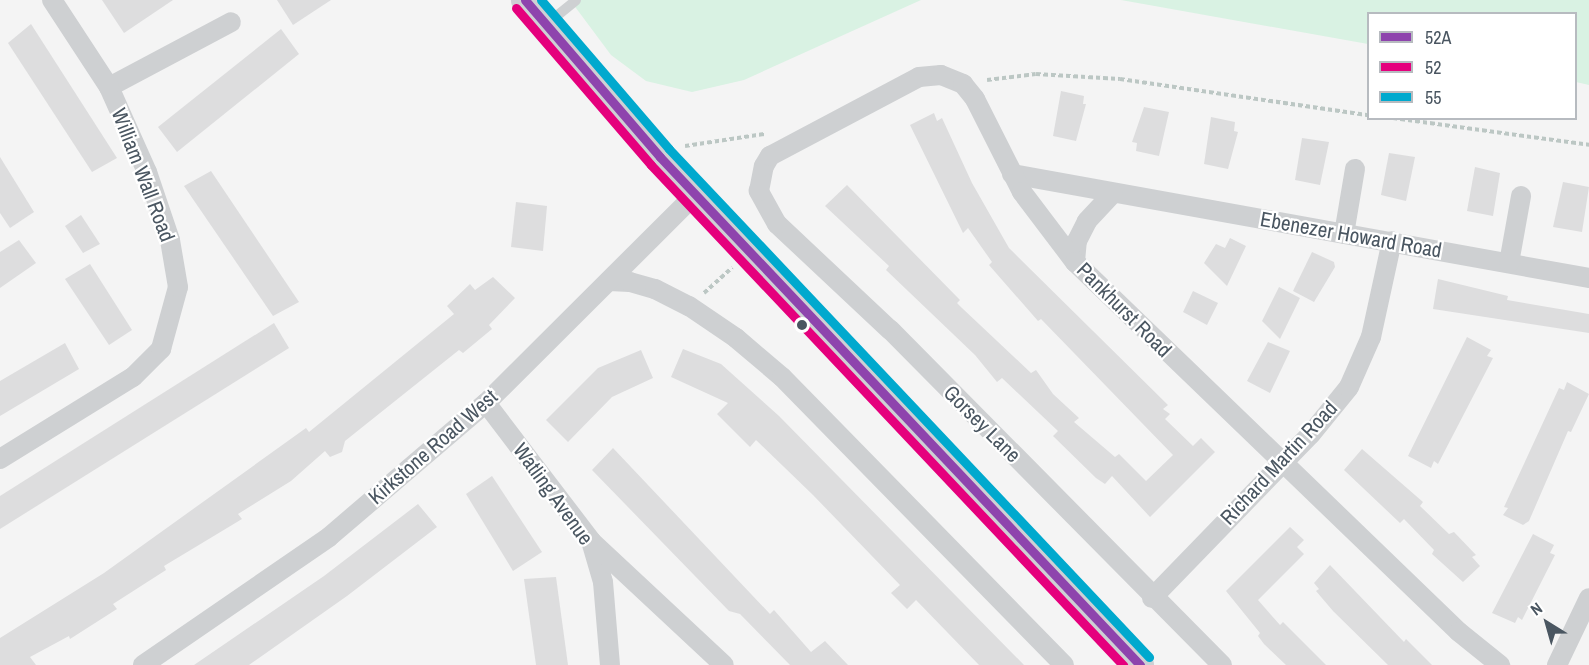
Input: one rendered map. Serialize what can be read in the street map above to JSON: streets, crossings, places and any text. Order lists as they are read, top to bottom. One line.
{"streets":{"street":["William Wall Road","Ebenezer Howard Road","Pankhurst Road","Gorsey Lane","Kirkstone Road West","Richard Martin Road","Watling Avenue"]},"crossings":[["Ebenezer Howard Road","Pankhurst Road"],["Ebenezer Howard Road","Richard Martin Road"],["Pankhurst Road","Richard Martin Road"],["Gorsey Lane","Richard Martin Road"],["Kirkstone Road West","Watling Avenue"]],"lines":["transit line 52A","transit line 55","transit line 52"],"legend":["52A","52","55"],"north":"top left"}
